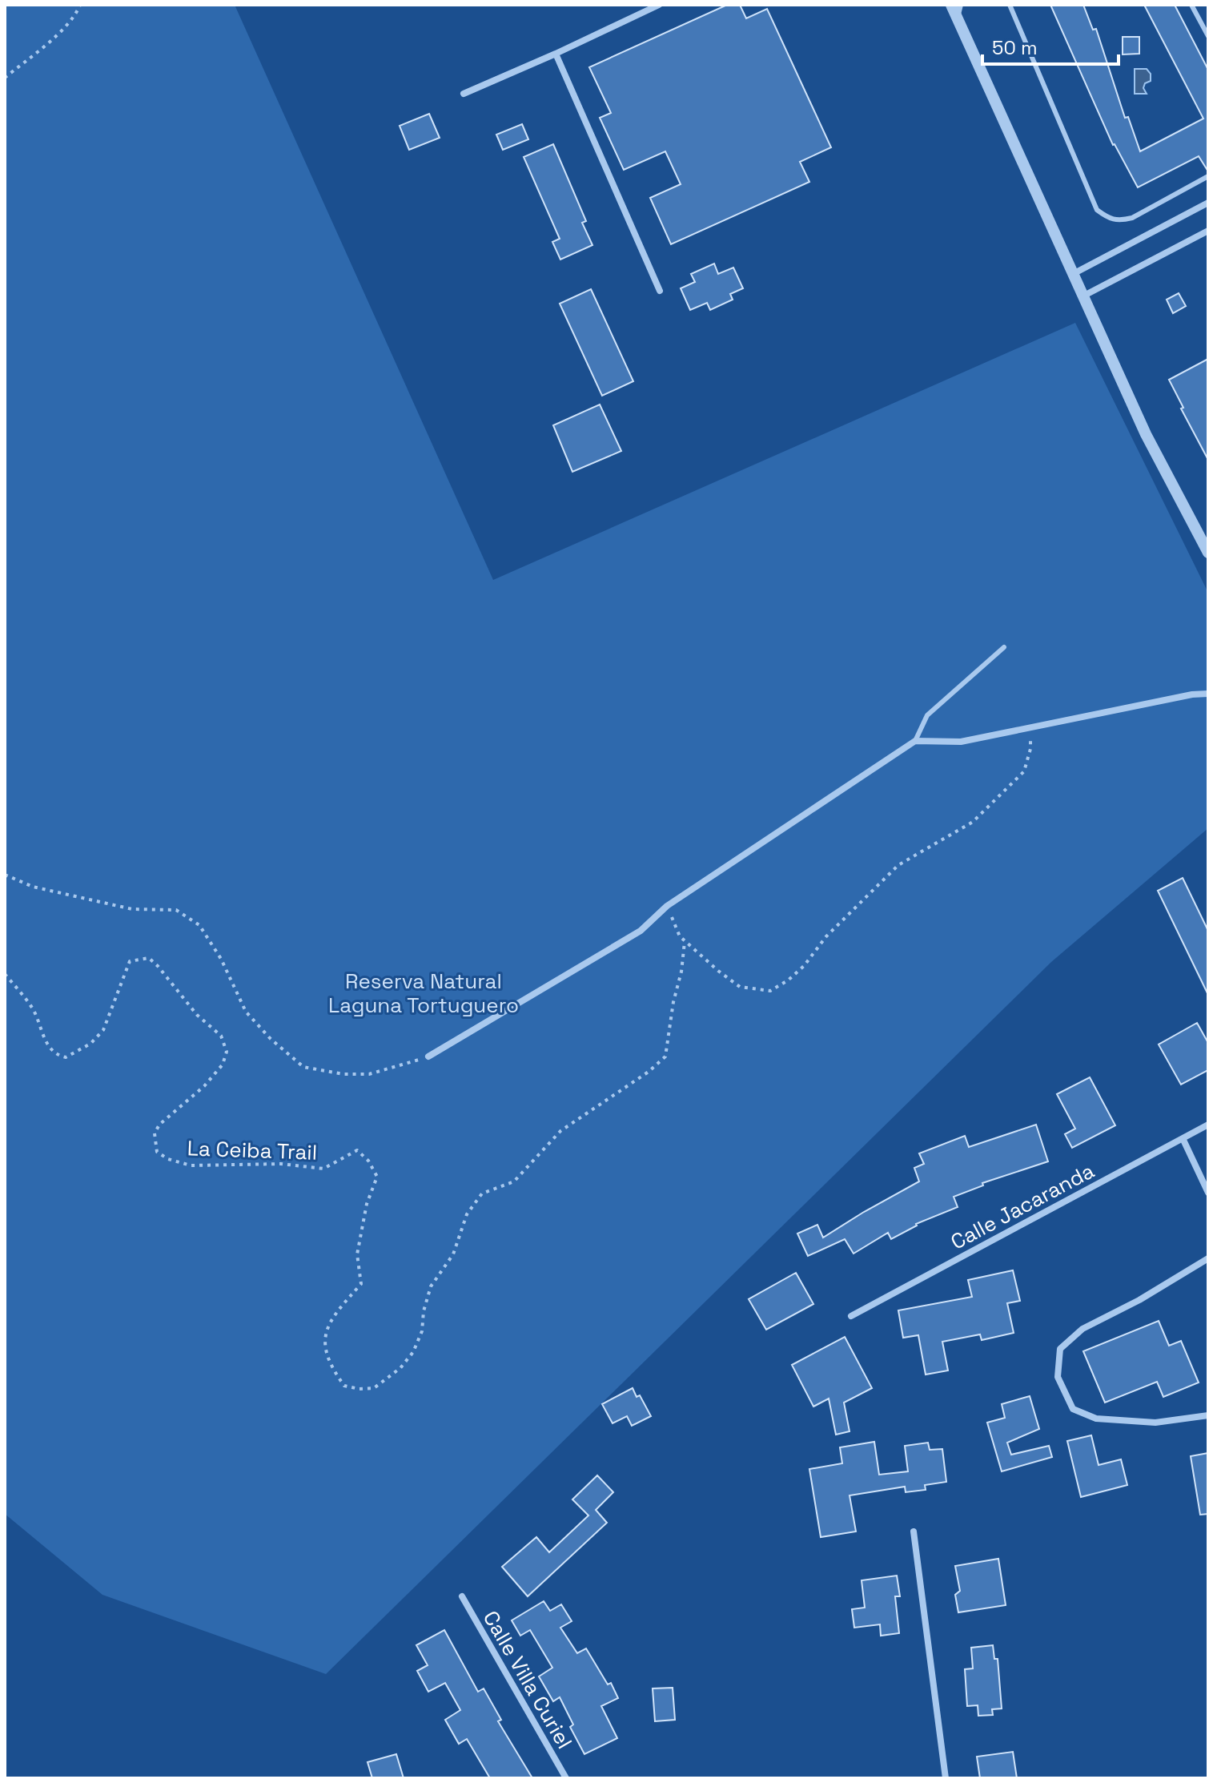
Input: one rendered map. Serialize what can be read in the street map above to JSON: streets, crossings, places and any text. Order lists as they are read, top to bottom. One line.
{"streets":{"street":["Calle Jacaranda","Calle Villa Curiel"],"path":["La Ceiba Trail"]},"parks":["Reserva Natural Laguna Tortuguero"],"scale_bar":"50 m"}
